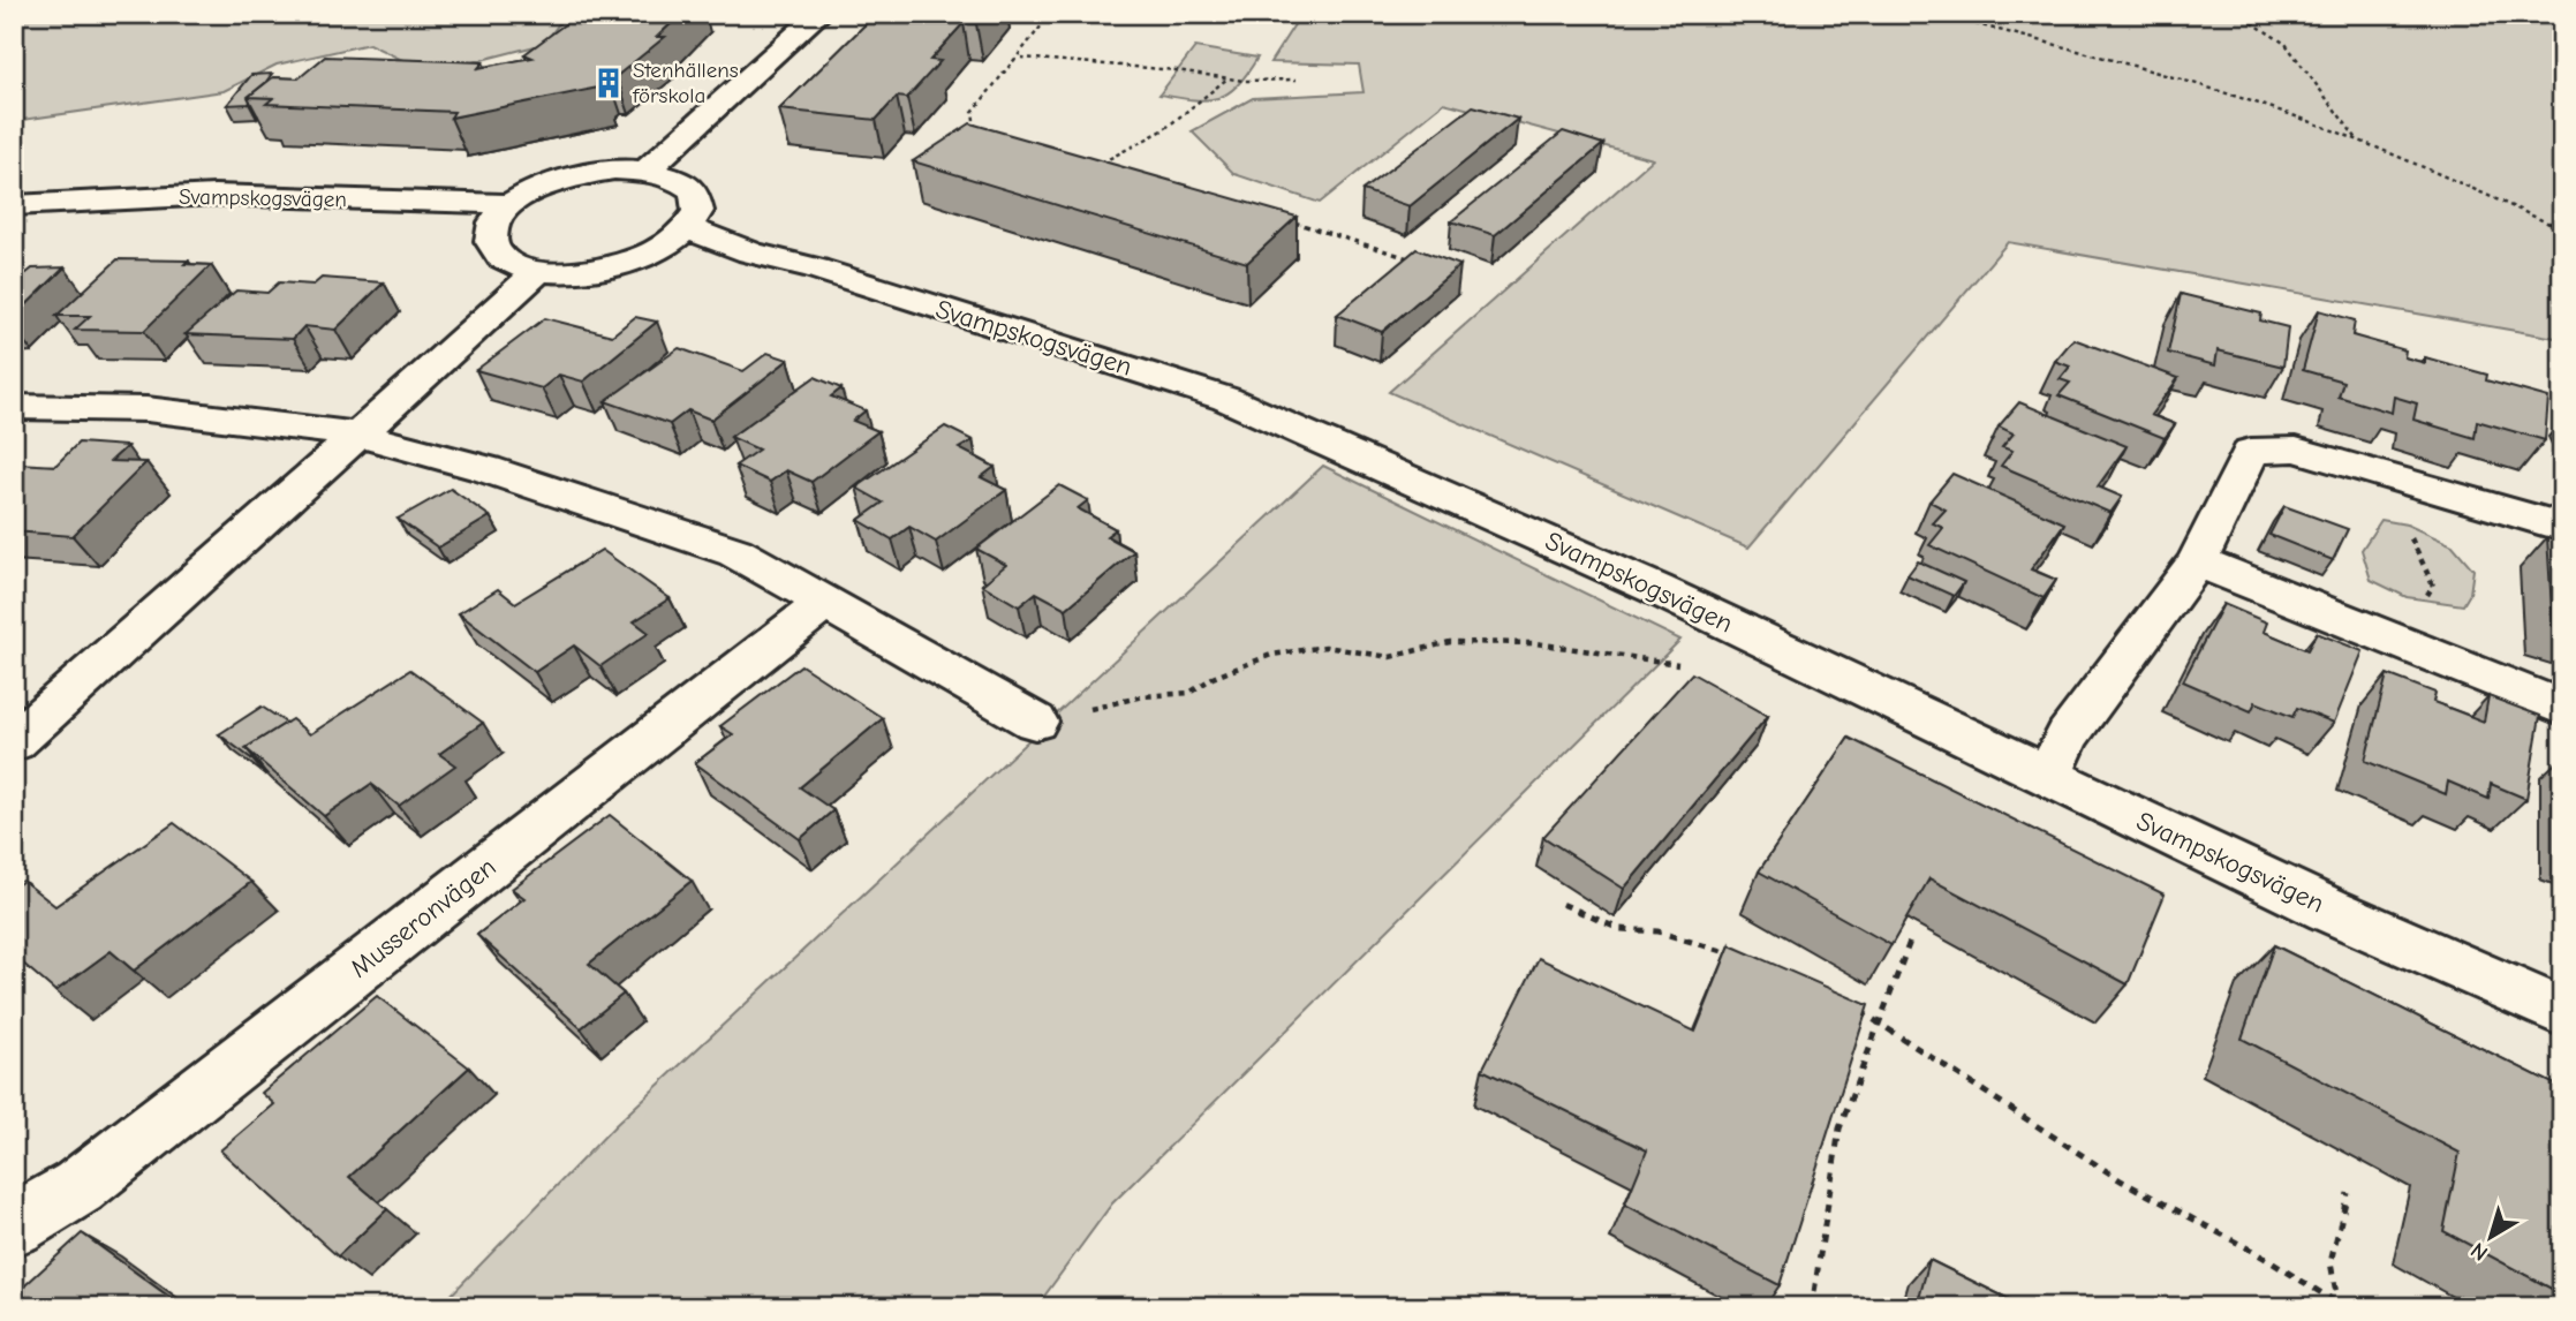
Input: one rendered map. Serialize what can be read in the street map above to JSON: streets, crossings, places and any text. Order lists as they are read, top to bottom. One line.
{"streets":{"street":["Svampskogsvägen","Musseronvägen"]},"places":{"building":["Stenhällens förskola"]},"north":"bottom left"}
